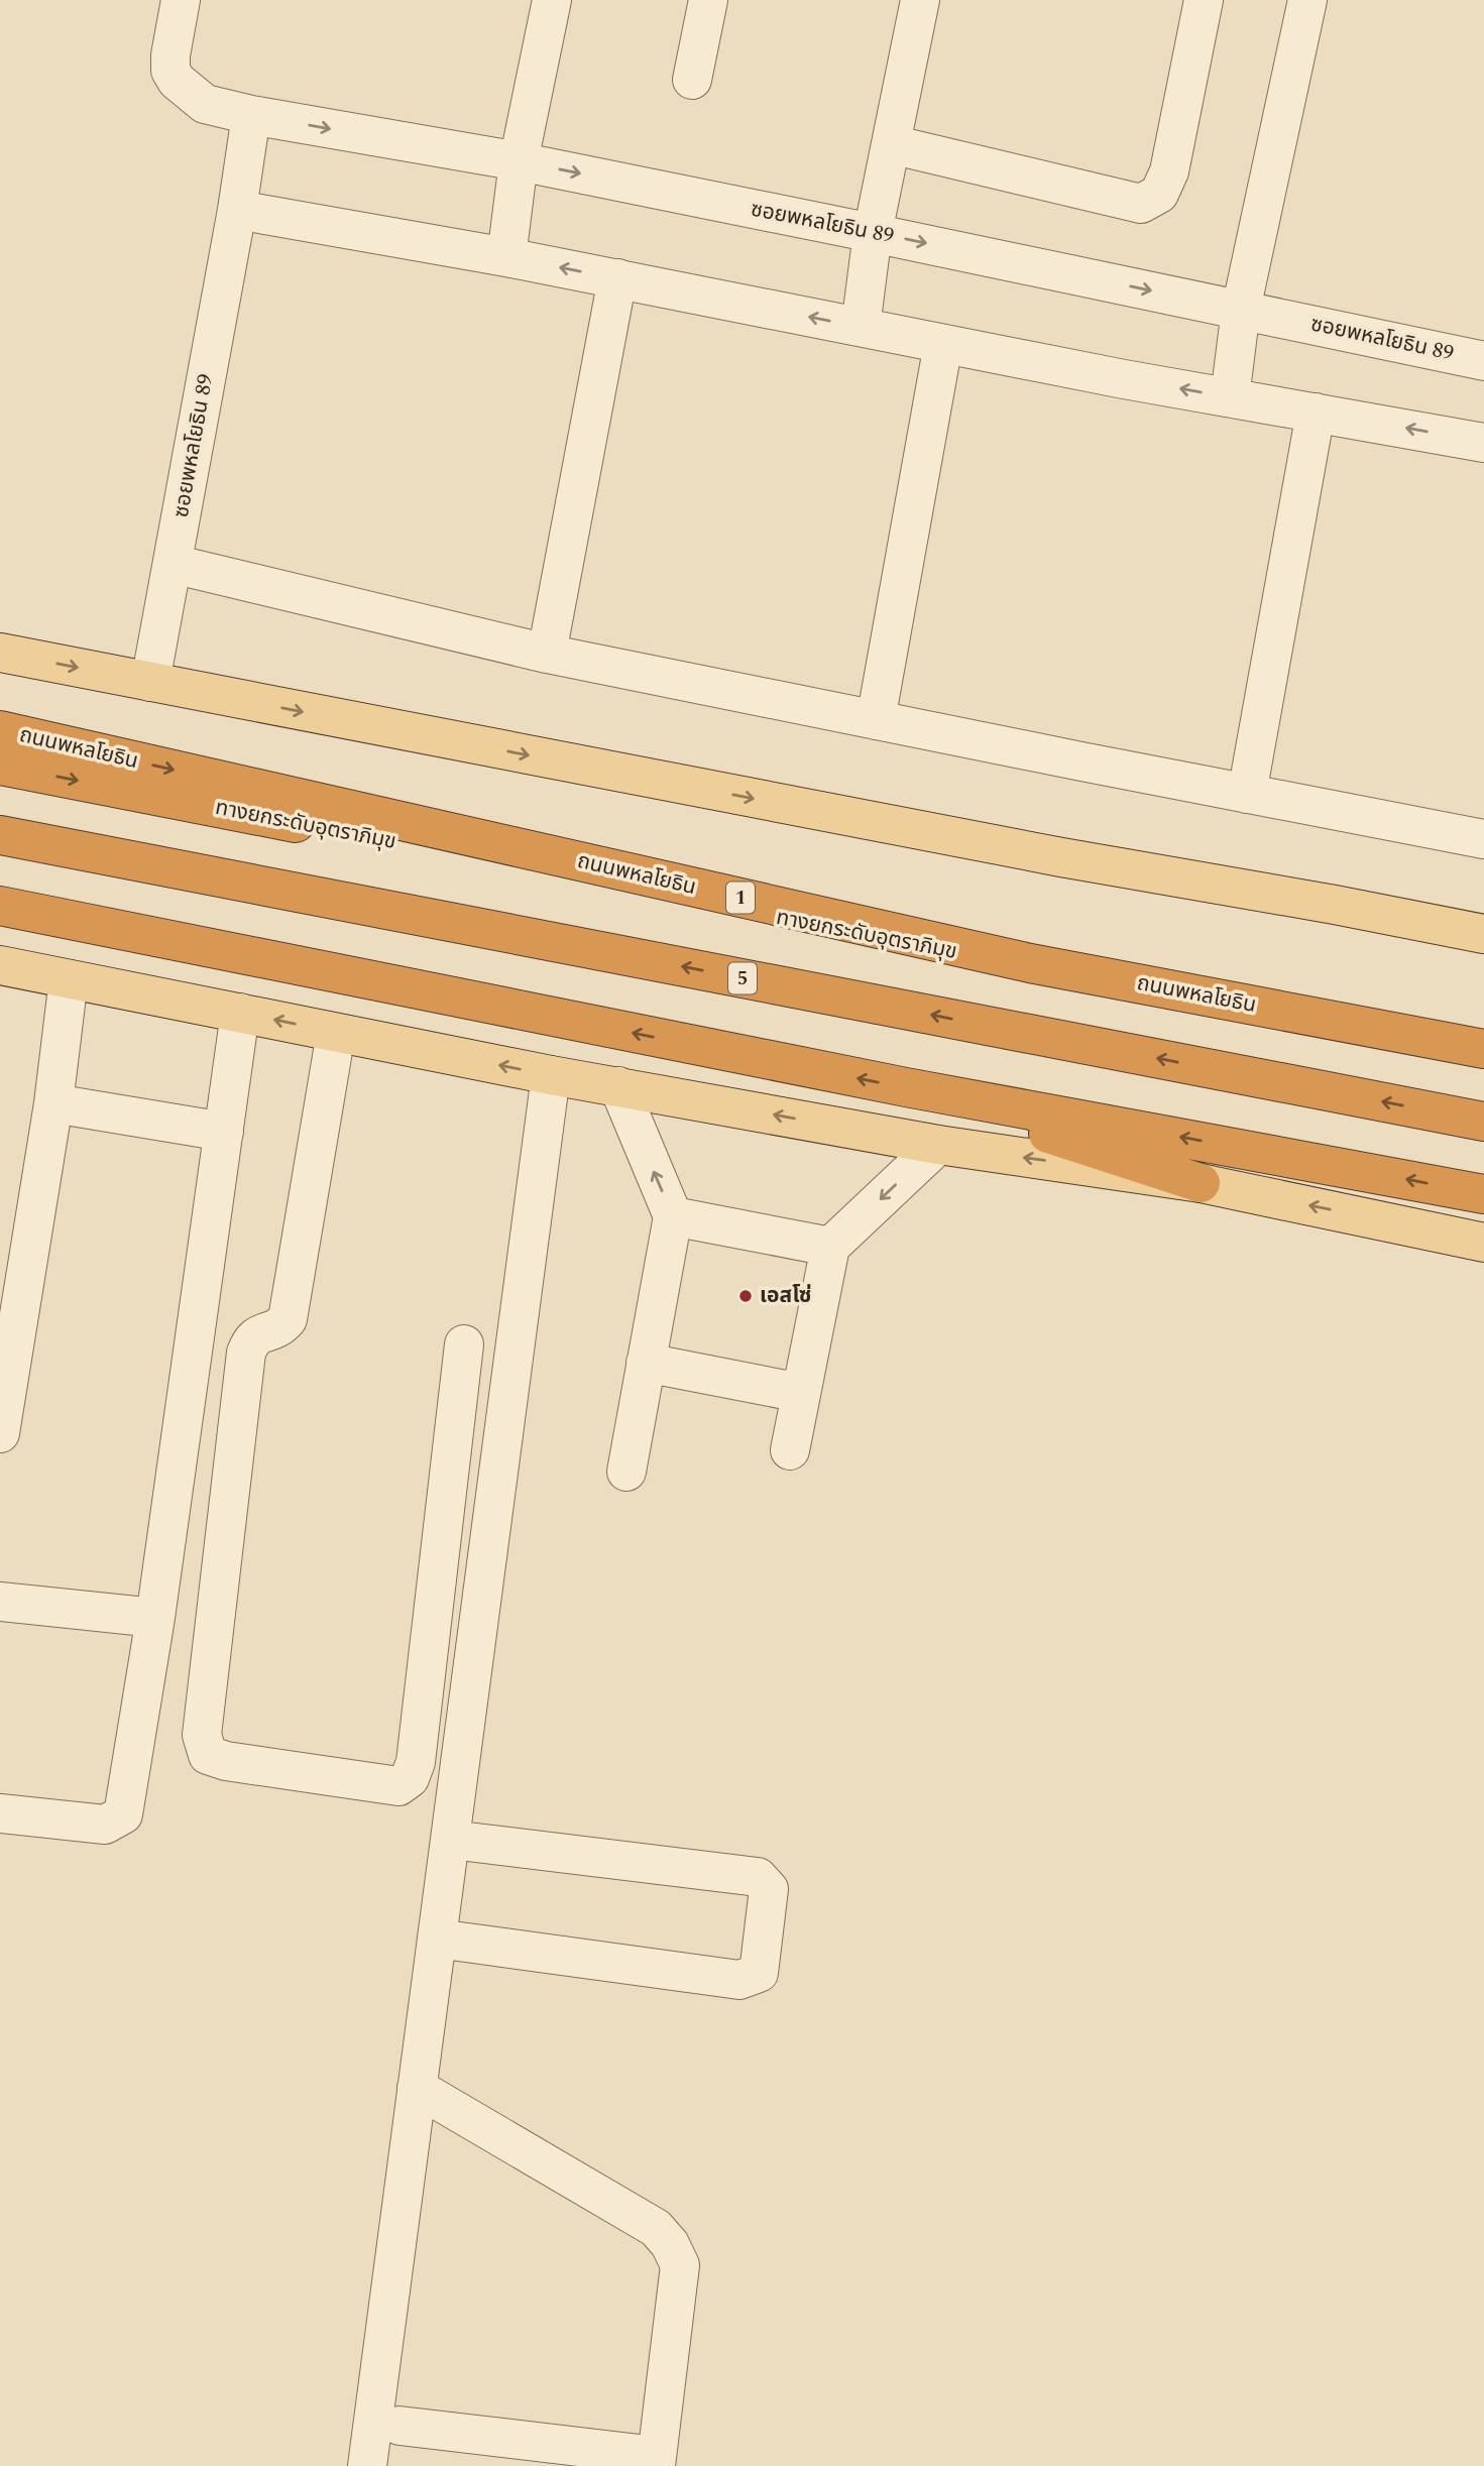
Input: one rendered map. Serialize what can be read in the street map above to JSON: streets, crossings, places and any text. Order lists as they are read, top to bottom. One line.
{"streets":{"highway":["ถนนพหลโยธิน","ทางยกระดับอุตราภิมุข","1","5"],"street":["ซอยพหลโยธิน 89"]},"places":["เอสโซ่"]}
